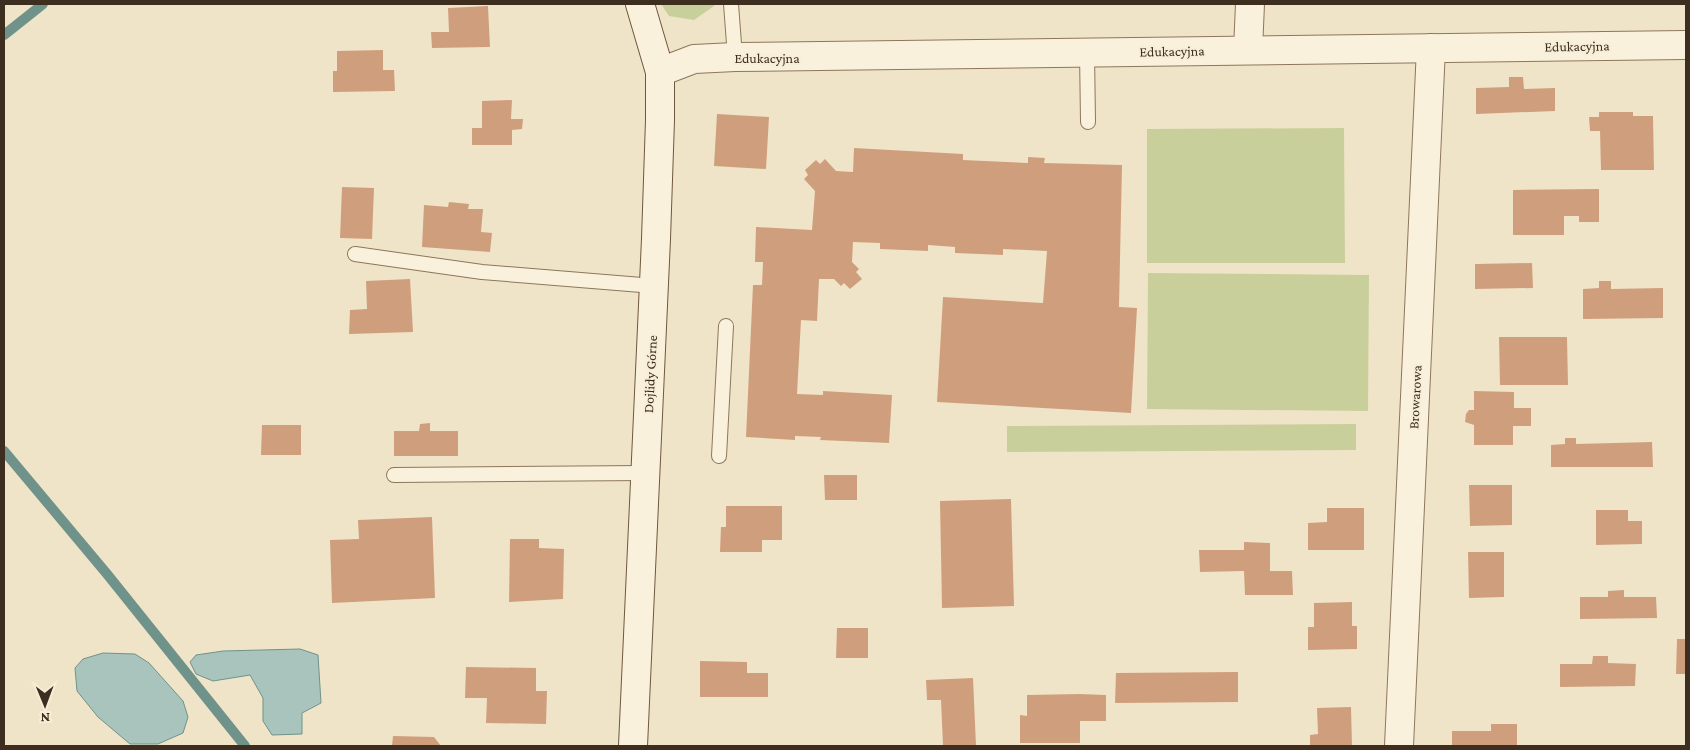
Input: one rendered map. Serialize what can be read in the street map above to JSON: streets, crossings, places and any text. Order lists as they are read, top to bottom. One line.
{"streets":{"street":["Edukacyjna","Dojlidy Górne","Browarowa"]},"crossings":[["Edukacyjna","Dojlidy Górne"],["Edukacyjna","Browarowa"]],"north":"bottom"}
